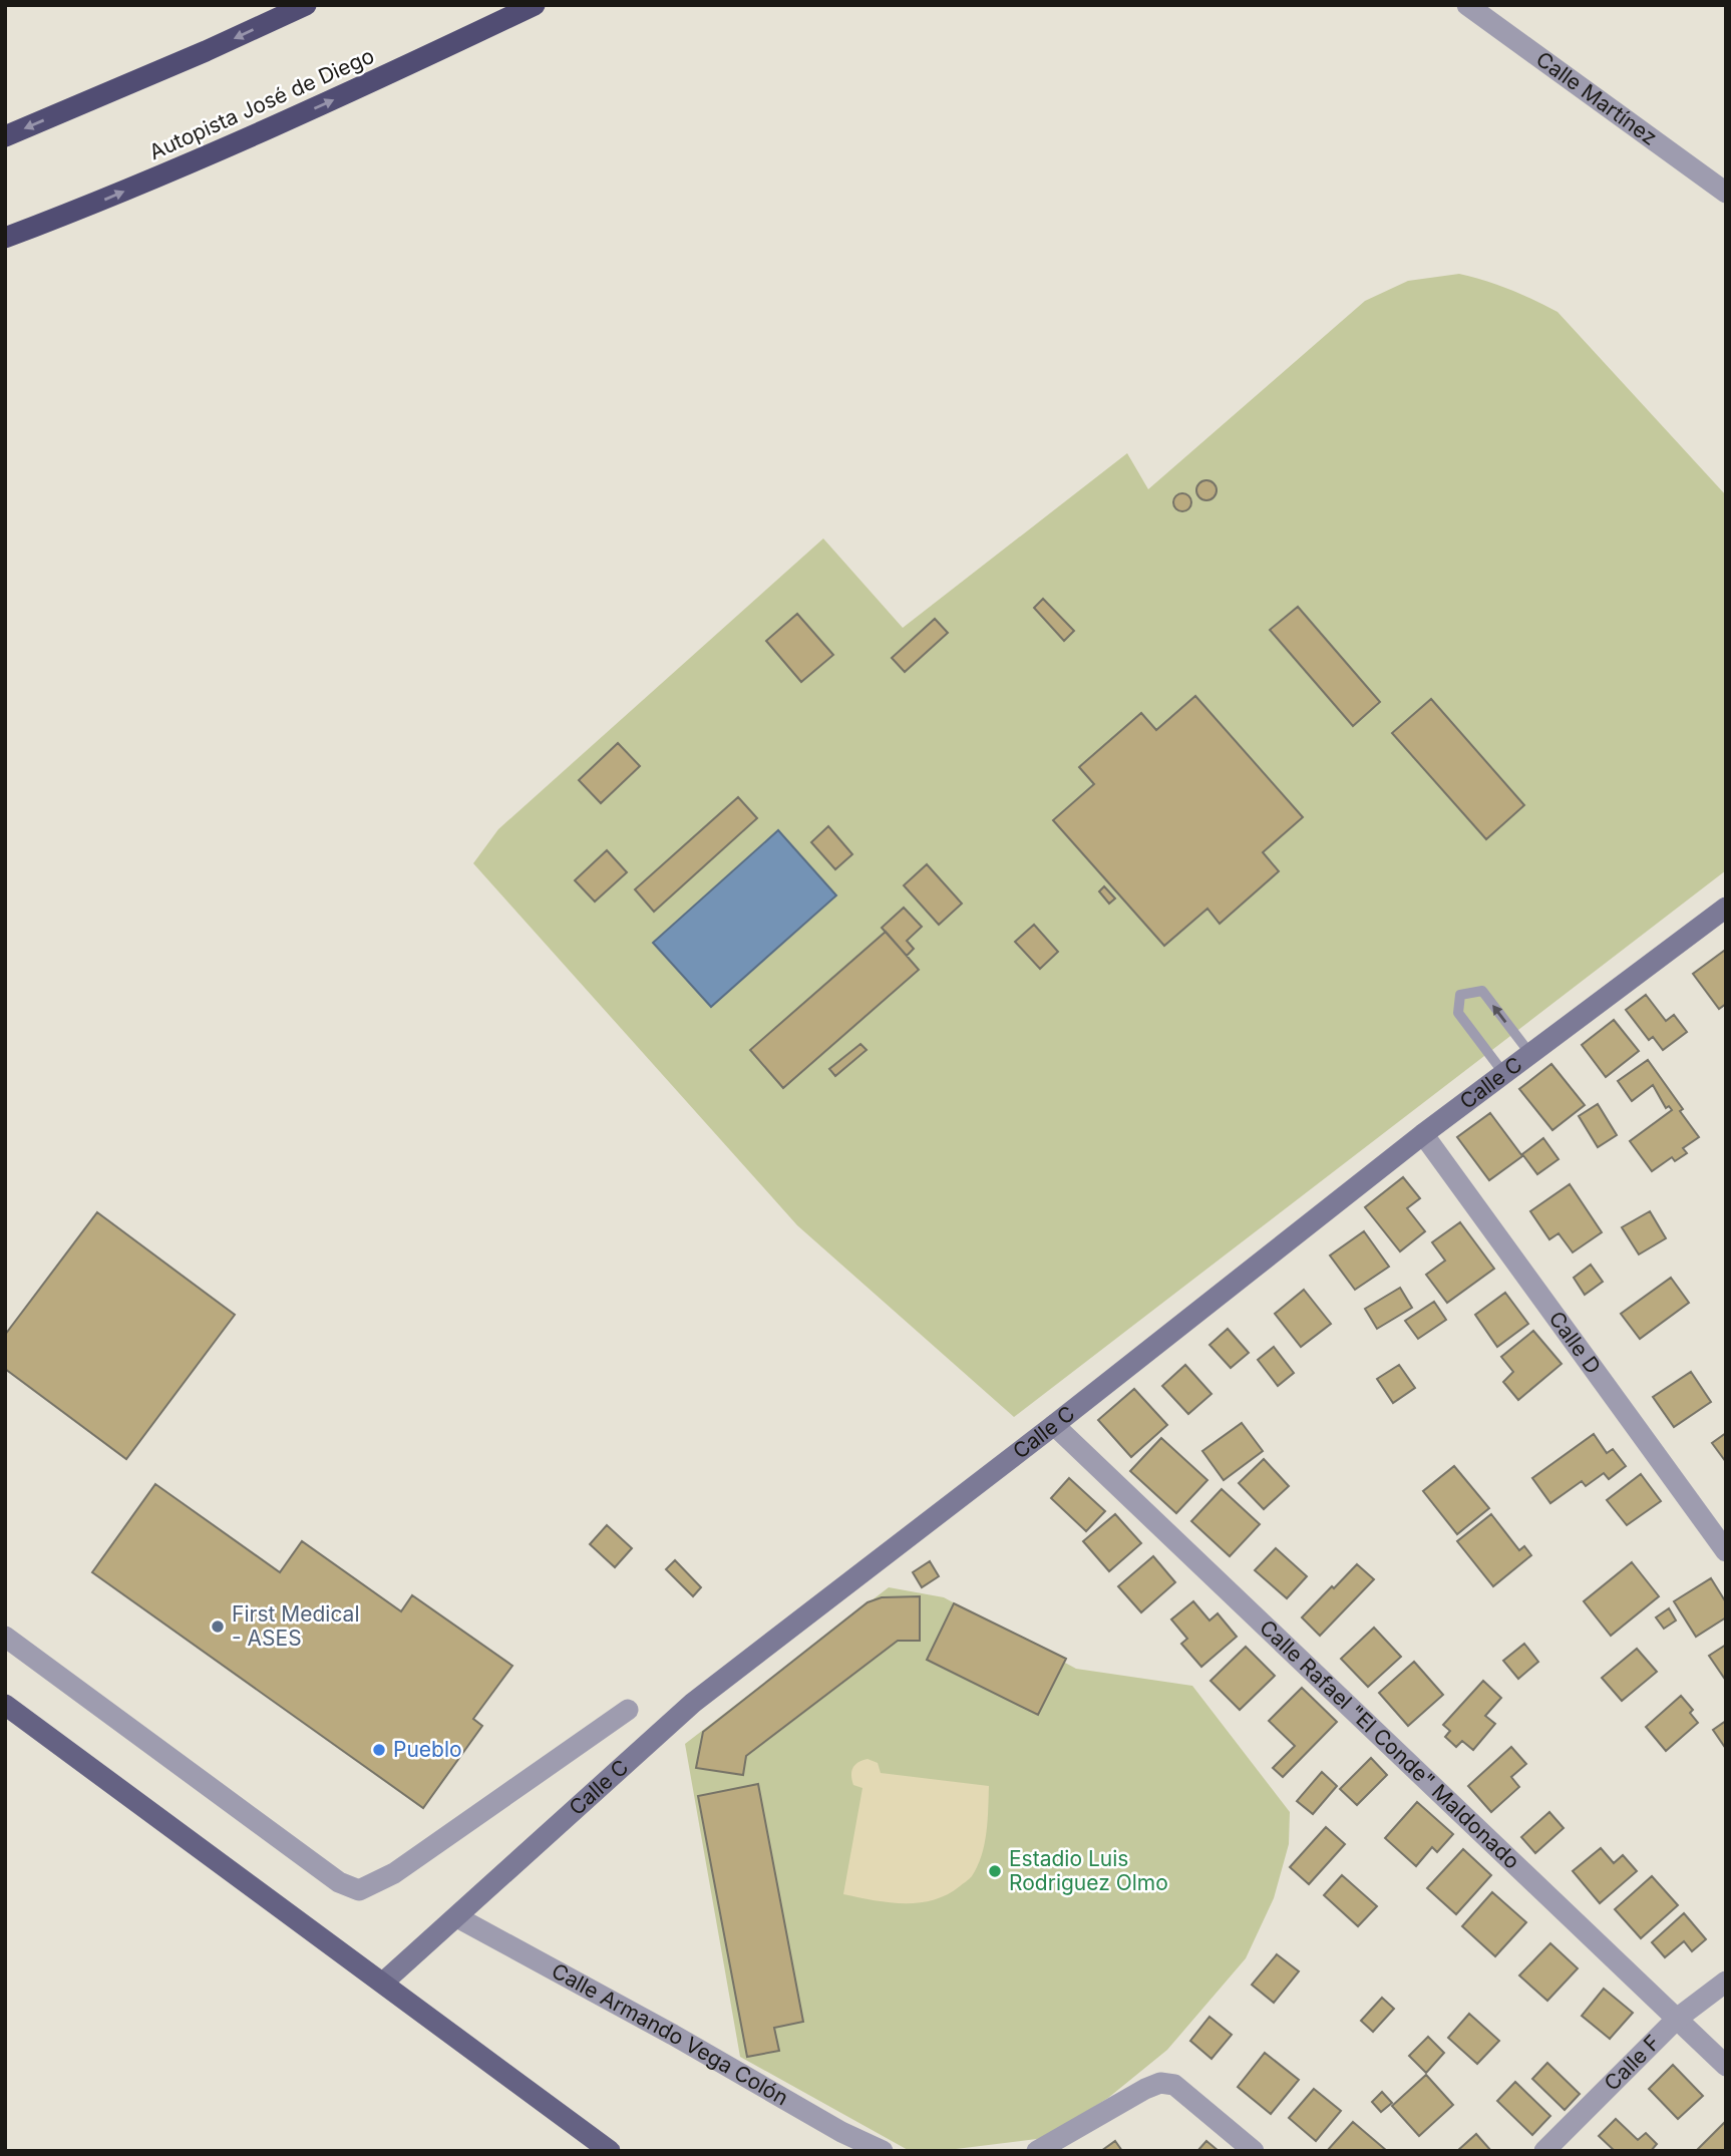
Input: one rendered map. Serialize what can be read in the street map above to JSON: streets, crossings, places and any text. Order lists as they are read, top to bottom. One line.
{"streets":{"highway":["Autopista José de Diego"],"street":["Calle Martínez","Calle C","Calle D","Calle Rafael \"El Conde\" Maldonado","Calle Armando Vega Colón","Calle F"]},"crossings":[["Calle C","Calle D"],["Calle C","Calle Rafael \"El Conde\" Maldonado"],["Calle C","Calle Armando Vega Colón"],["Calle Rafael \"El Conde\" Maldonado","Calle F"]],"places":["First Medical - ASES","Pueblo","Estadio Luis Rodriguez Olmo"]}
